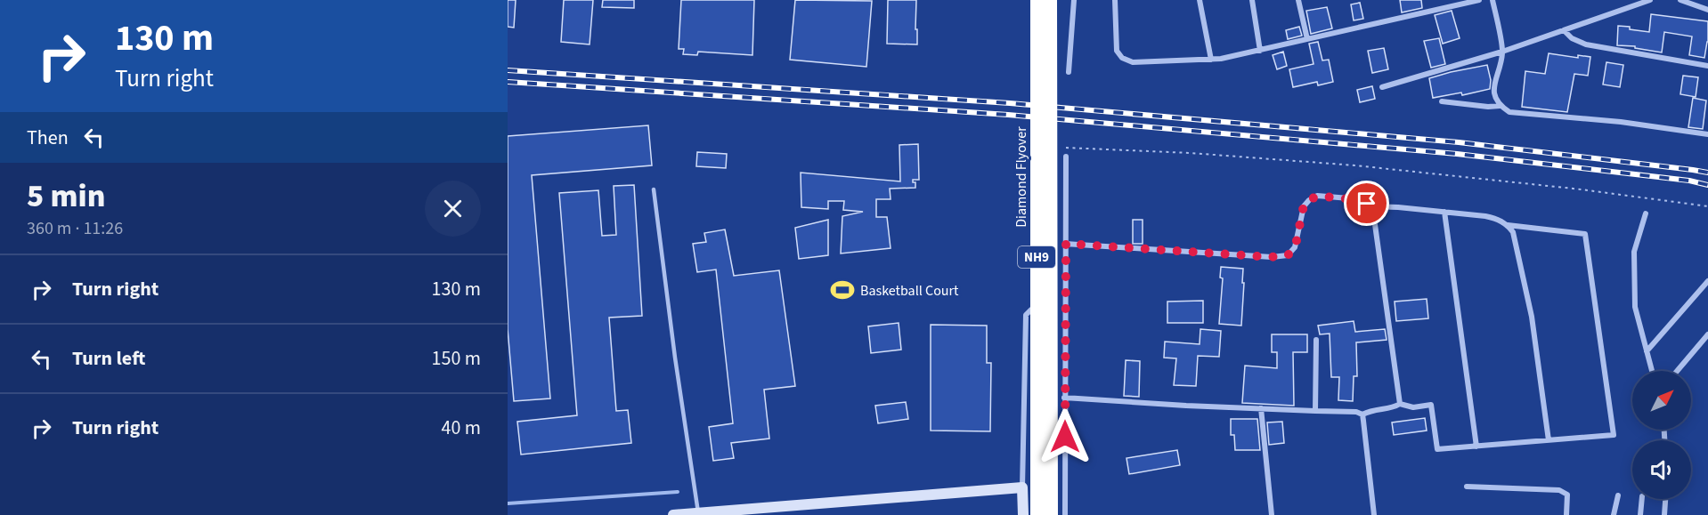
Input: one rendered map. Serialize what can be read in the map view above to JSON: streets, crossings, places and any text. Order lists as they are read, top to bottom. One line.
{"streets":{"highway":["Diamond Flyover","NH9"]},"places":{"sports":["Basketball Court"]},"north":"top right","page":{"turn":["130 m","Turn right"],"then":"Then","heading":["5 min","360 m · 11:26"],"list":[{"name":"Turn right","value":"130 m"},{"name":"Turn left","value":"150 m"},{"name":"Turn right","value":"40 m"}]}}
